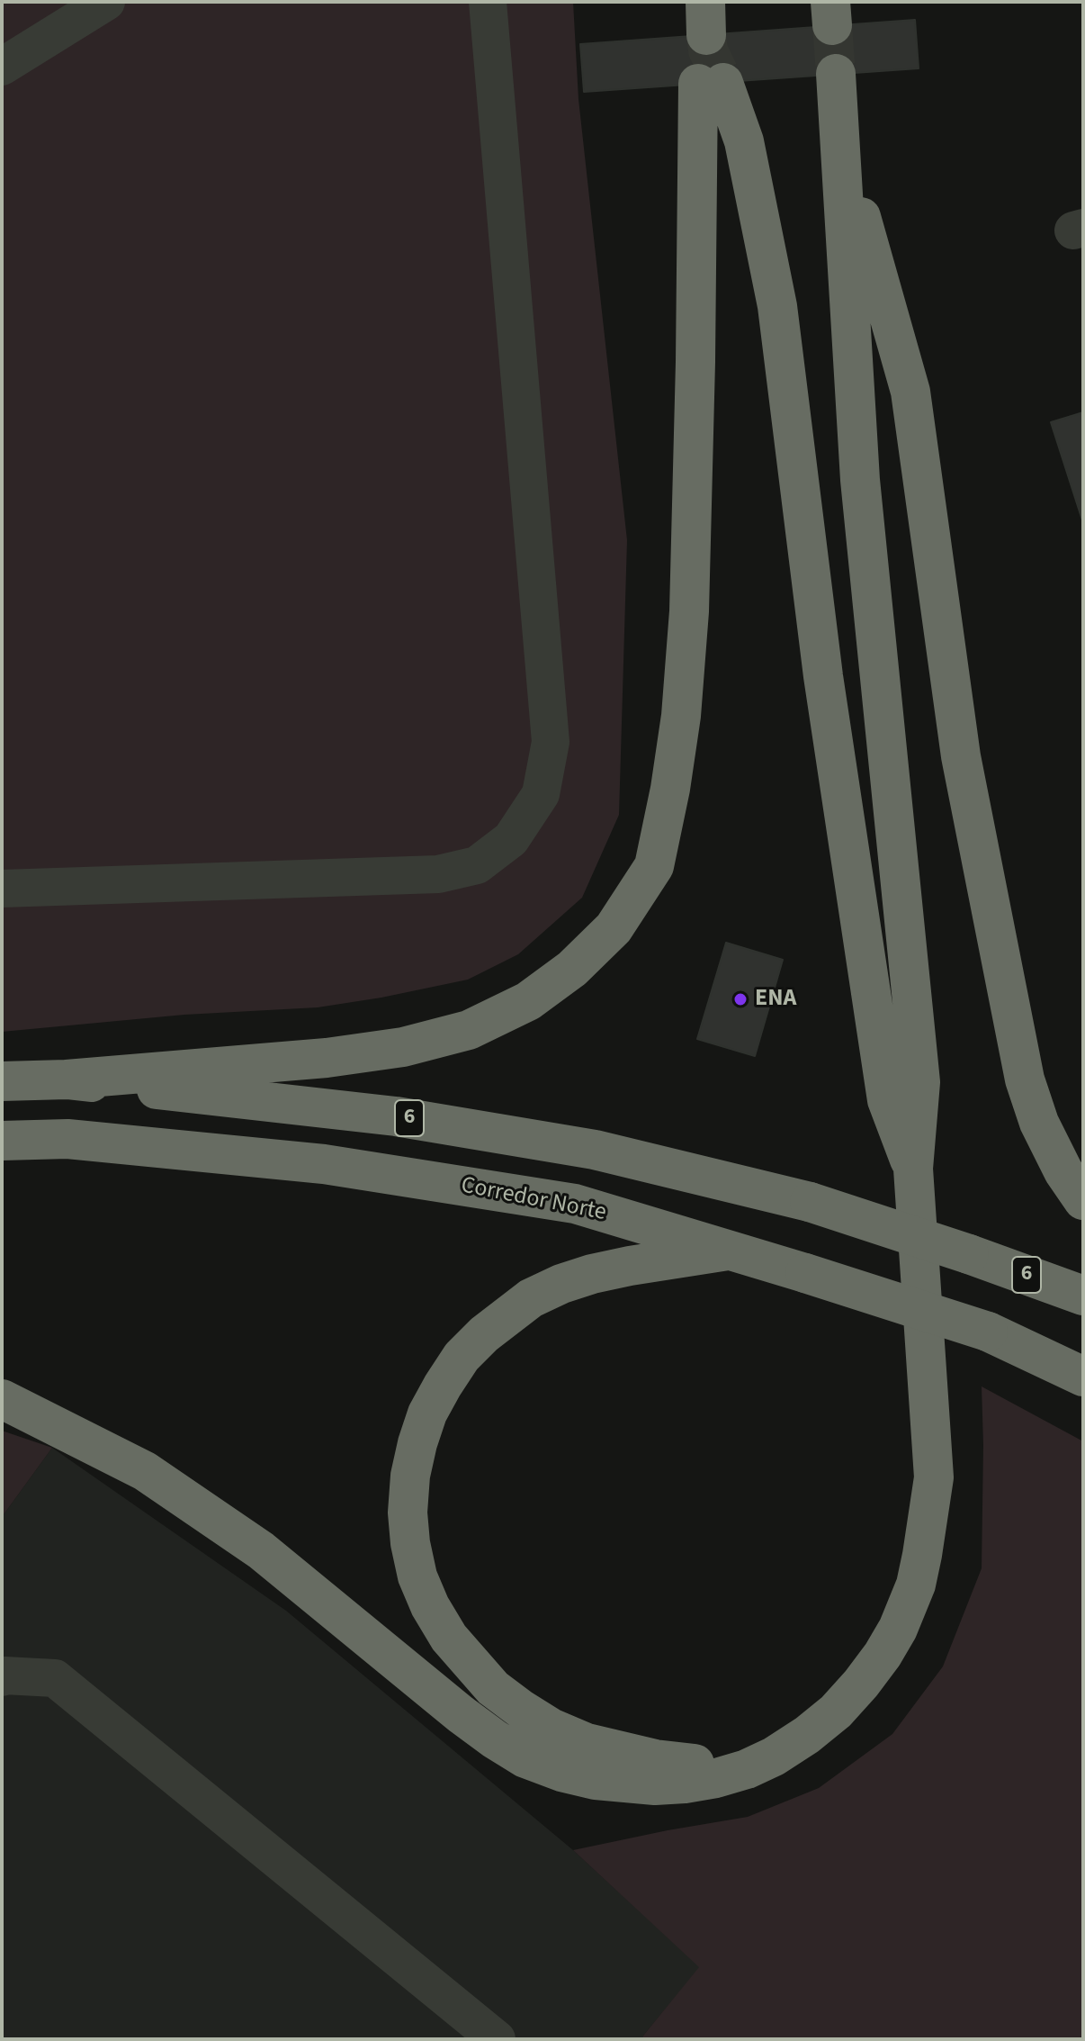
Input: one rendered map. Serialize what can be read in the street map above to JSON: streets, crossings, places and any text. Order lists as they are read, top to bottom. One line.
{"streets":{"highway":["6","Corredor Norte"]},"places":["ENA"]}
